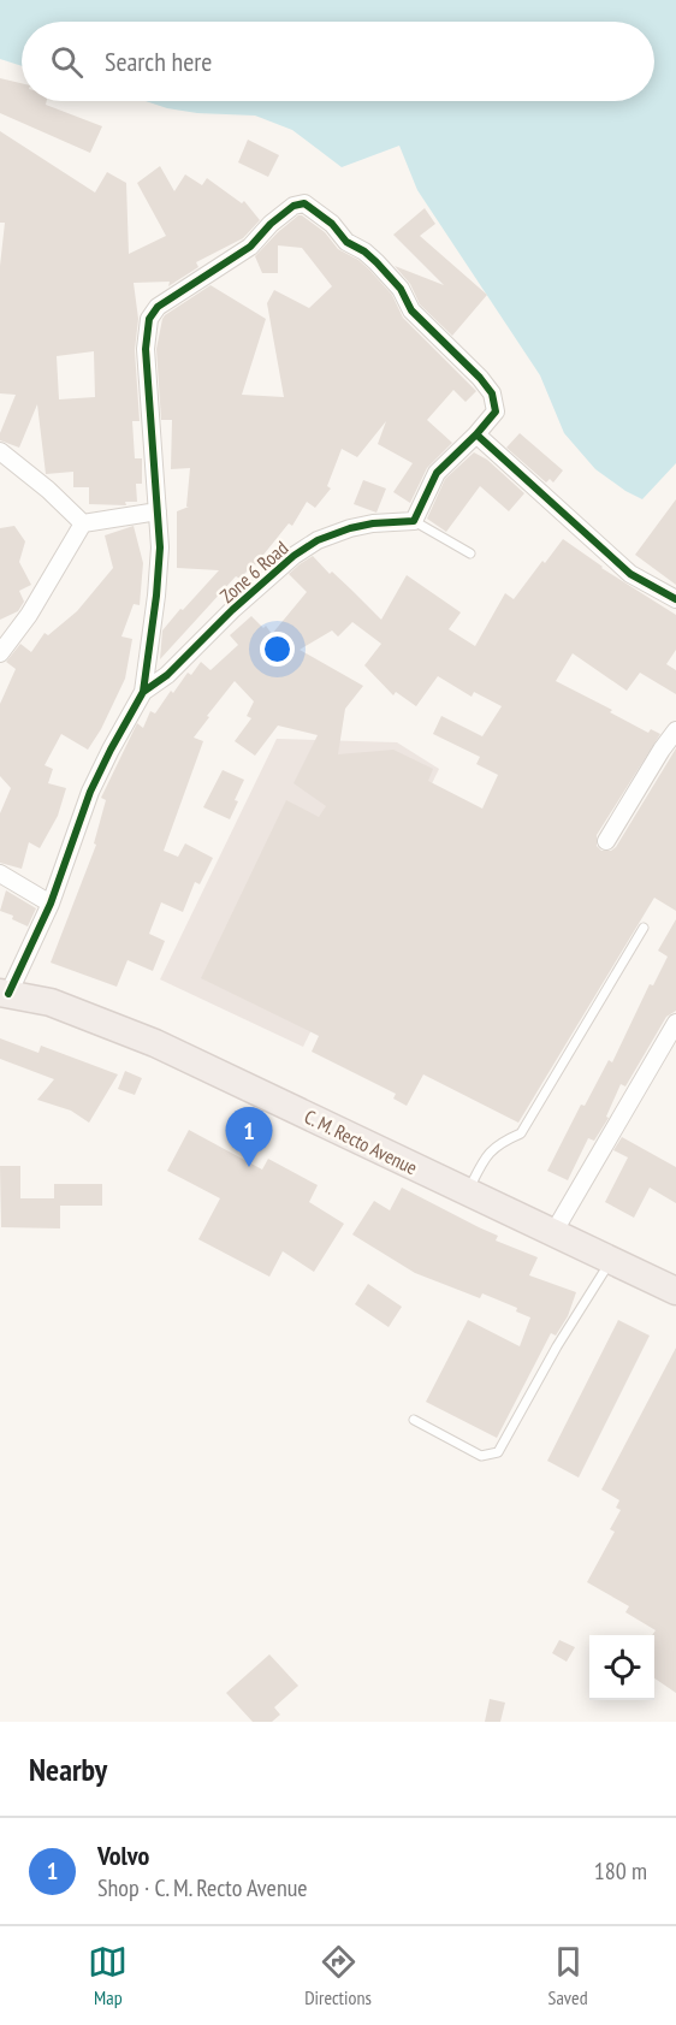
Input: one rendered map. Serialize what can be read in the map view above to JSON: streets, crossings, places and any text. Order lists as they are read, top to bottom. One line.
{"streets":{"highway":["C. M. Recto Avenue"],"street":["Zone 6 Road"]},"crossings":[["Zone 6 Road","C. M. Recto Avenue"]],"page":{"search":"Search here","pins":"1","heading":"Nearby","list":[{"mark":"1","name":"Volvo","note":"Shop · C. M. Recto Avenue","value":"180 m"}],"nav":["Map","Directions","Saved"]}}
